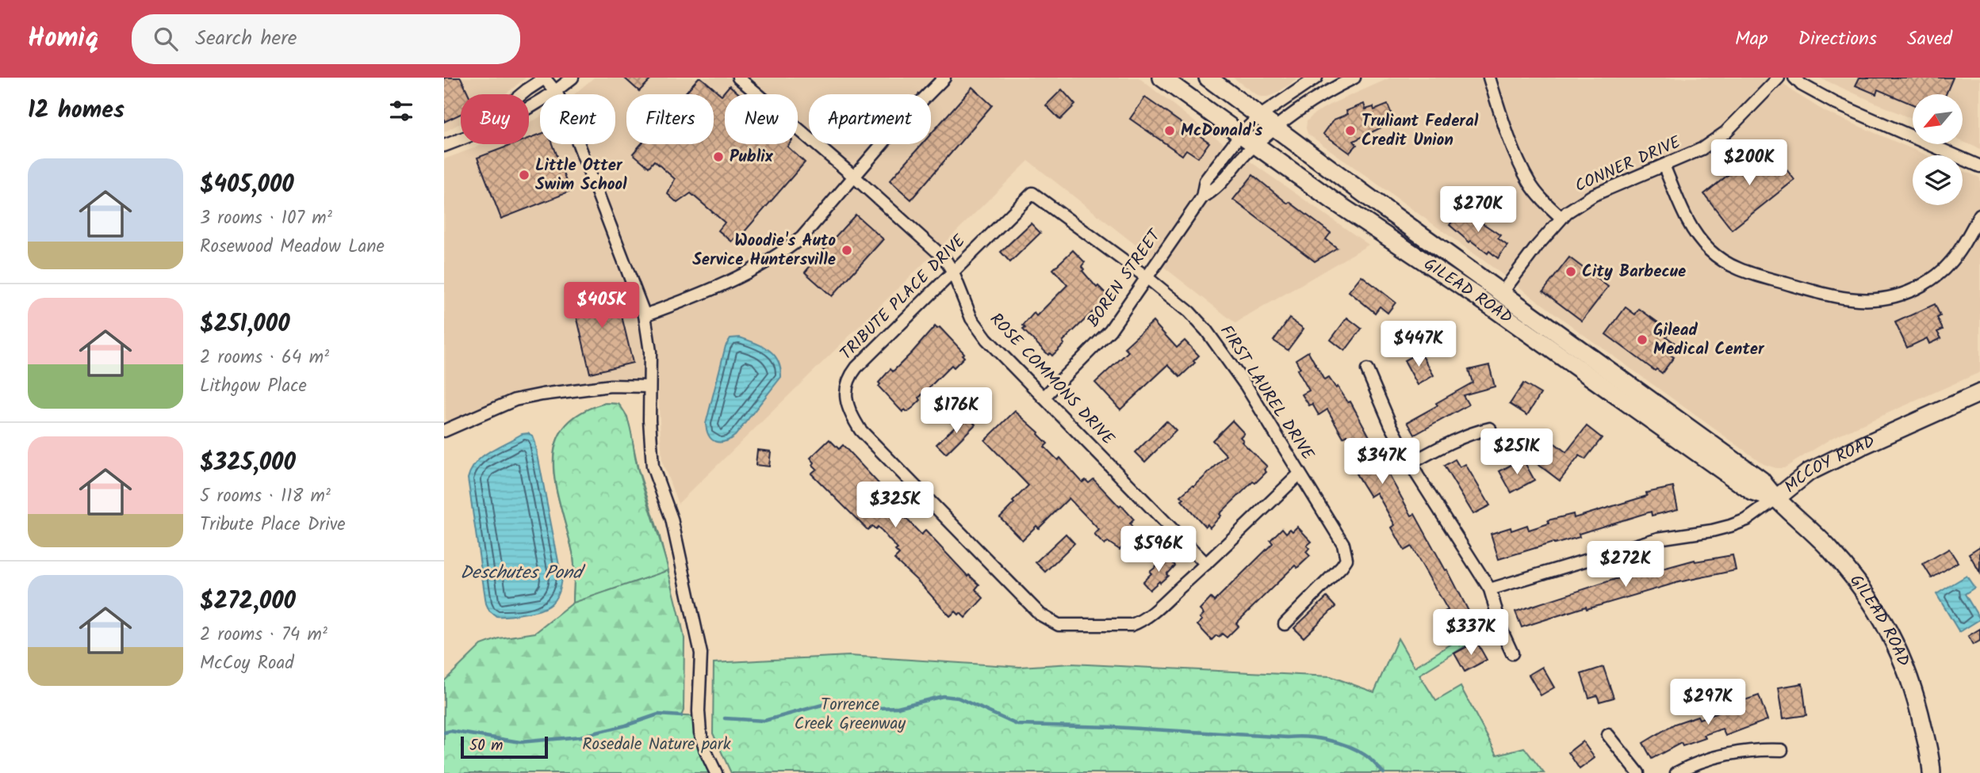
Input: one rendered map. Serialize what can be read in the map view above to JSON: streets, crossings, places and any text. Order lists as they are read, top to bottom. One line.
{"streets":{"main road":["GILEAD ROAD","MCCOY ROAD"],"street":["CONNER DRIVE","BOREN STREET","TRIBUTE PLACE DRIVE","ROSE COMMONS DRIVE","FIRST LAUREL DRIVE"]},"crossings":[["CONNER DRIVE","GILEAD ROAD"],["BOREN STREET","GILEAD ROAD"],["BOREN STREET","ROSE COMMONS DRIVE"],["BOREN STREET","FIRST LAUREL DRIVE"],["GILEAD ROAD","MCCOY ROAD"],["TRIBUTE PLACE DRIVE","ROSE COMMONS DRIVE"],["TRIBUTE PLACE DRIVE","FIRST LAUREL DRIVE"]],"water":["Deschutes Pond"],"parks":["Torrence Creek Greenway","Rosedale Nature park"],"places":["McDonald's","Truliant Federal Credit Union","Publix","Little Otter Swim School","Woodie's Auto Service Huntersville","City Barbecue","Gilead Medical Center"],"scale_bar":"50 m","north":"bottom left","page":{"header":"Homiq","search":"Search here","nav":["Map","Directions","Saved"],"heading":"12 homes","chip":["Buy","Rent","Filters","New","Apartment"],"price":["$200K","$270K","$405K","$447K","$176K","$251K","$347K","$325K","$596K","$272K","$337K","$297K"],"list":[{"name":"$405,000","note":"3 rooms · 107 m² · Rosewood Meadow Lane"},{"name":"$251,000","note":"2 rooms · 64 m² · Lithgow Place"},{"name":"$325,000","note":"5 rooms · 118 m² · Tribute Place Drive"},{"name":"$272,000","note":"2 rooms · 74 m² · McCoy Road"}],"scale":"50 m"}}
